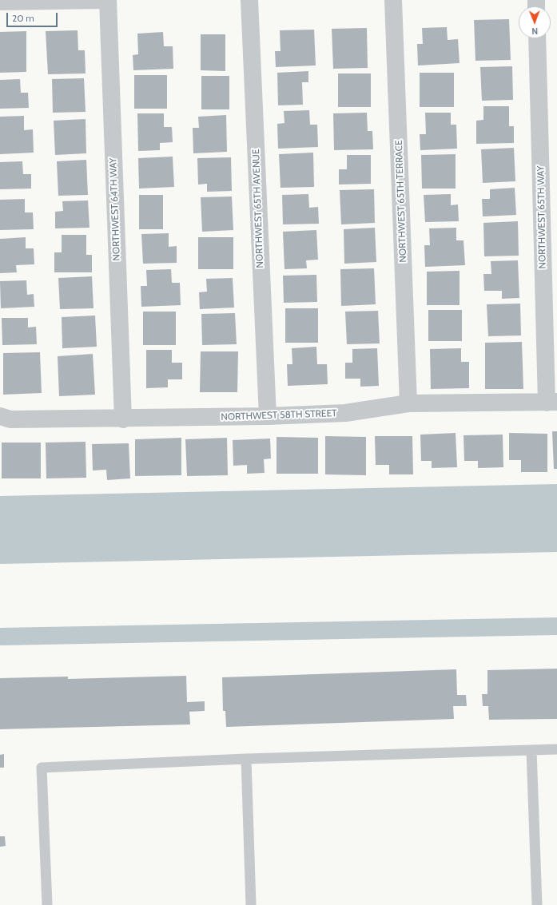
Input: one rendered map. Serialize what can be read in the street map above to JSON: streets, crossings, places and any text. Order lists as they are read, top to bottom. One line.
{"streets":{"street":["NORTHWEST 65TH TERRACE","NORTHWEST 65TH AVENUE","NORTHWEST 64TH WAY","NORTHWEST 65TH WAY","NORTHWEST 58TH STREET"]},"crossings":[["NORTHWEST 65TH TERRACE","NORTHWEST 58TH STREET"],["NORTHWEST 65TH AVENUE","NORTHWEST 58TH STREET"],["NORTHWEST 64TH WAY","NORTHWEST 58TH STREET"],["NORTHWEST 65TH WAY","NORTHWEST 58TH STREET"]],"scale_bar":"20 m","north":"bottom"}
